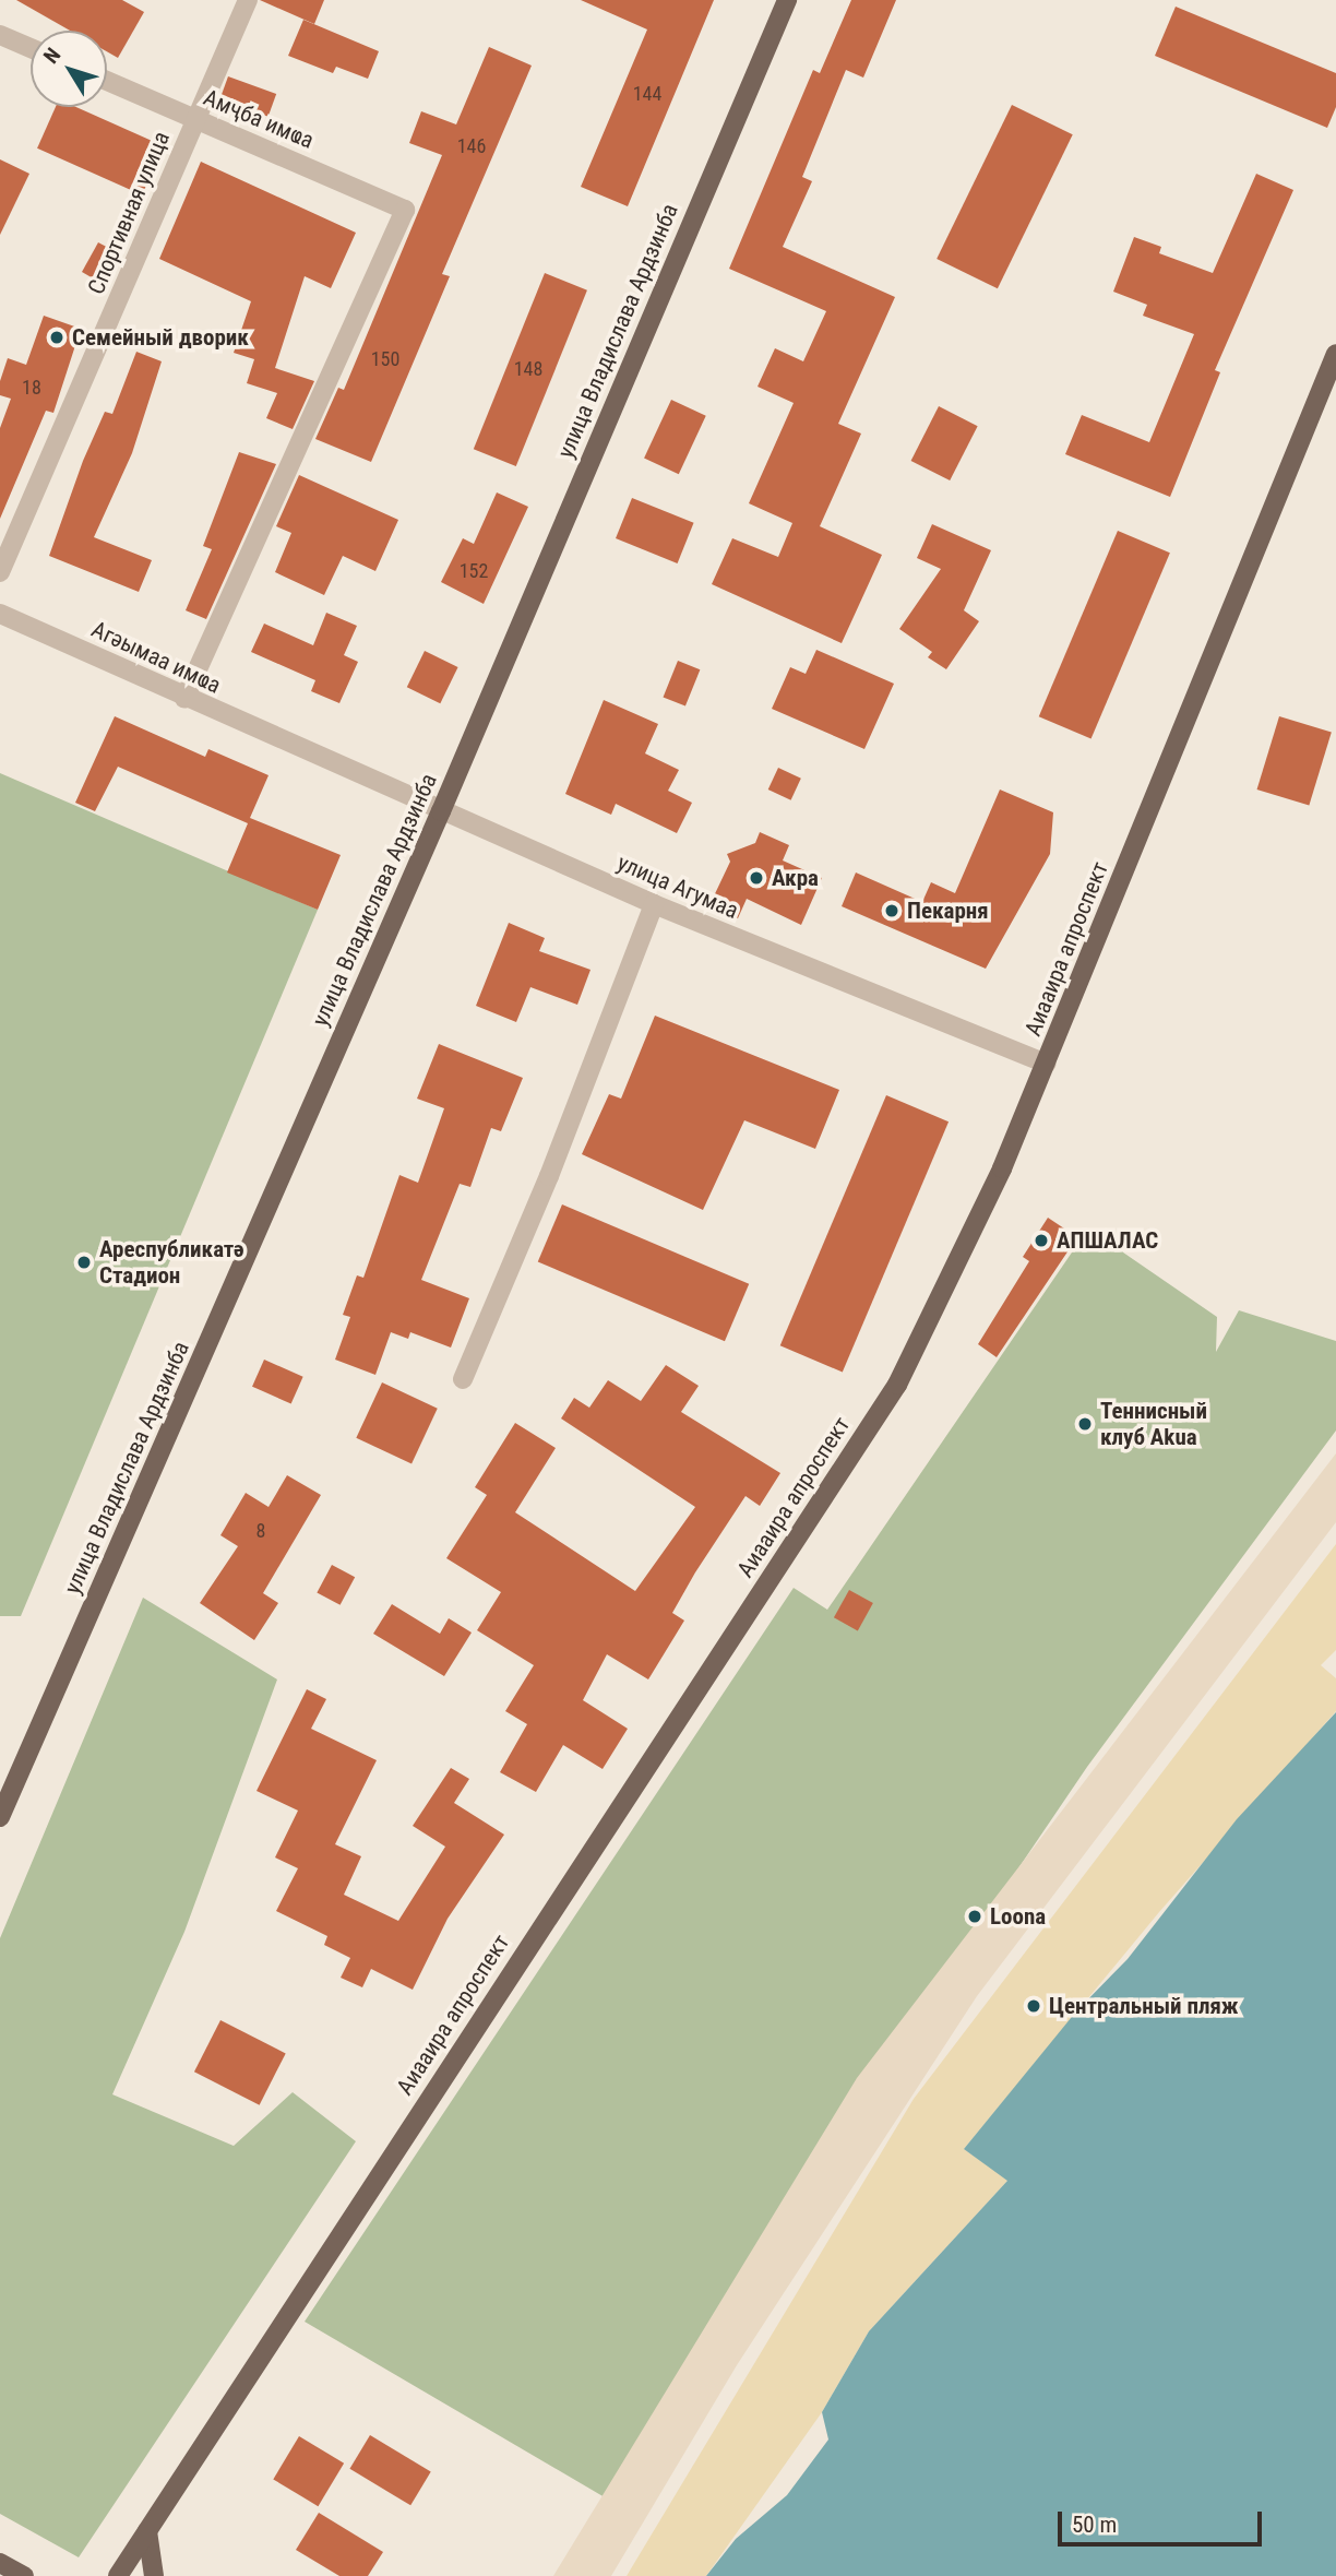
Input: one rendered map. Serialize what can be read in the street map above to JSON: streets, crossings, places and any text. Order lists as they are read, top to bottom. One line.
{"streets":{"main road":["улица Владислава Ардзинба","Аиааира апроспект"],"street":["Амҷба имҩа","Спортивная улица","Агәымаа имҩа","улица Агумаа"]},"crossings":[["Амҷба имҩа","Спортивная улица"],["Амҷба имҩа","Агәымаа имҩа"],["улица Владислава Ардзинба","улица Агумаа"],["Агәымаа имҩа","улица Агумаа"],["улица Агумаа","Аиааира апроспект"]],"places":["Семейный дворик","Акра","Пекарня","АПШАЛАС","Ареспубликатә Стадион","Теннисный клуб Akua","Loona","Центральный пляж"],"house_numbers":["144","146","150","148","18","152","8"],"scale_bar":"50 m","north":"top left"}
